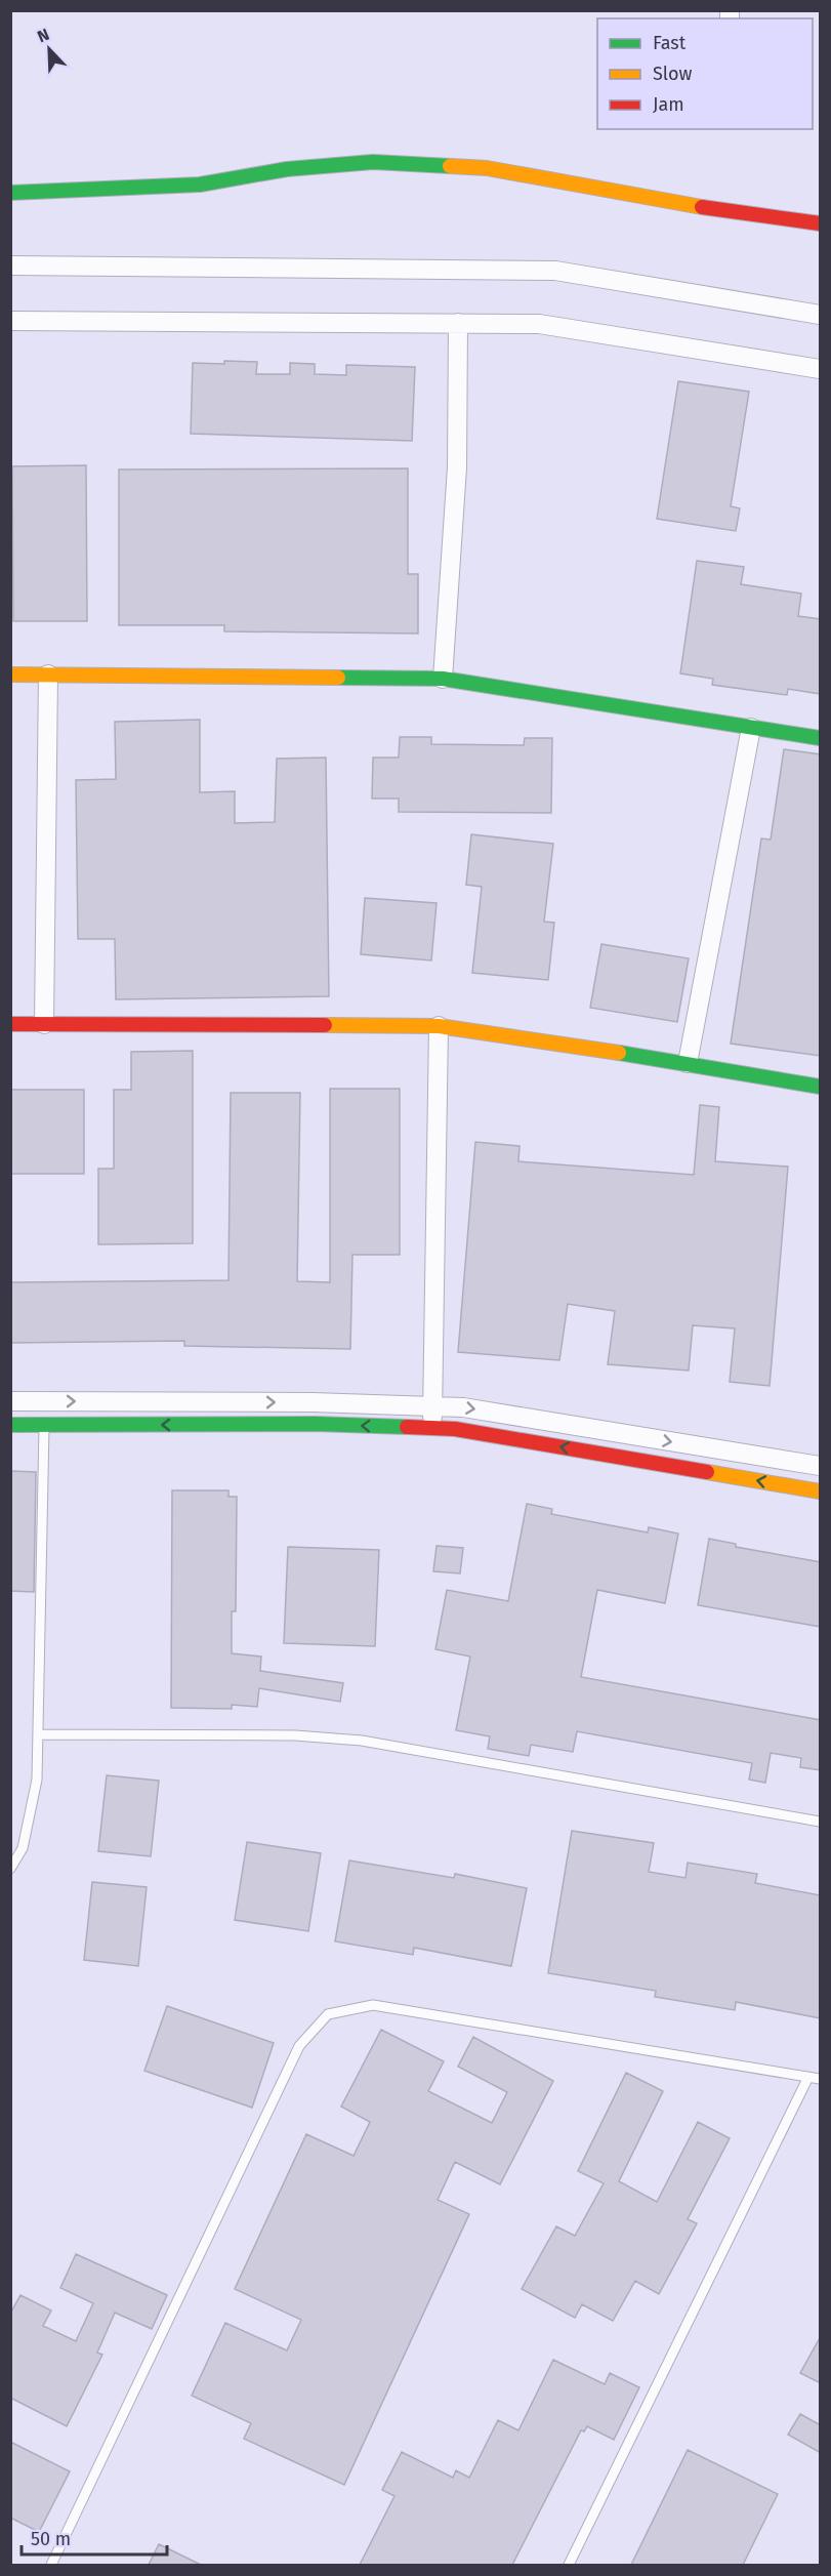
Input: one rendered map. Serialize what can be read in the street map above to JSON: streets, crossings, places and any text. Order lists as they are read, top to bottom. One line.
{"legend":["Fast","Slow","Jam"],"scale_bar":"50 m","north":"top left"}
